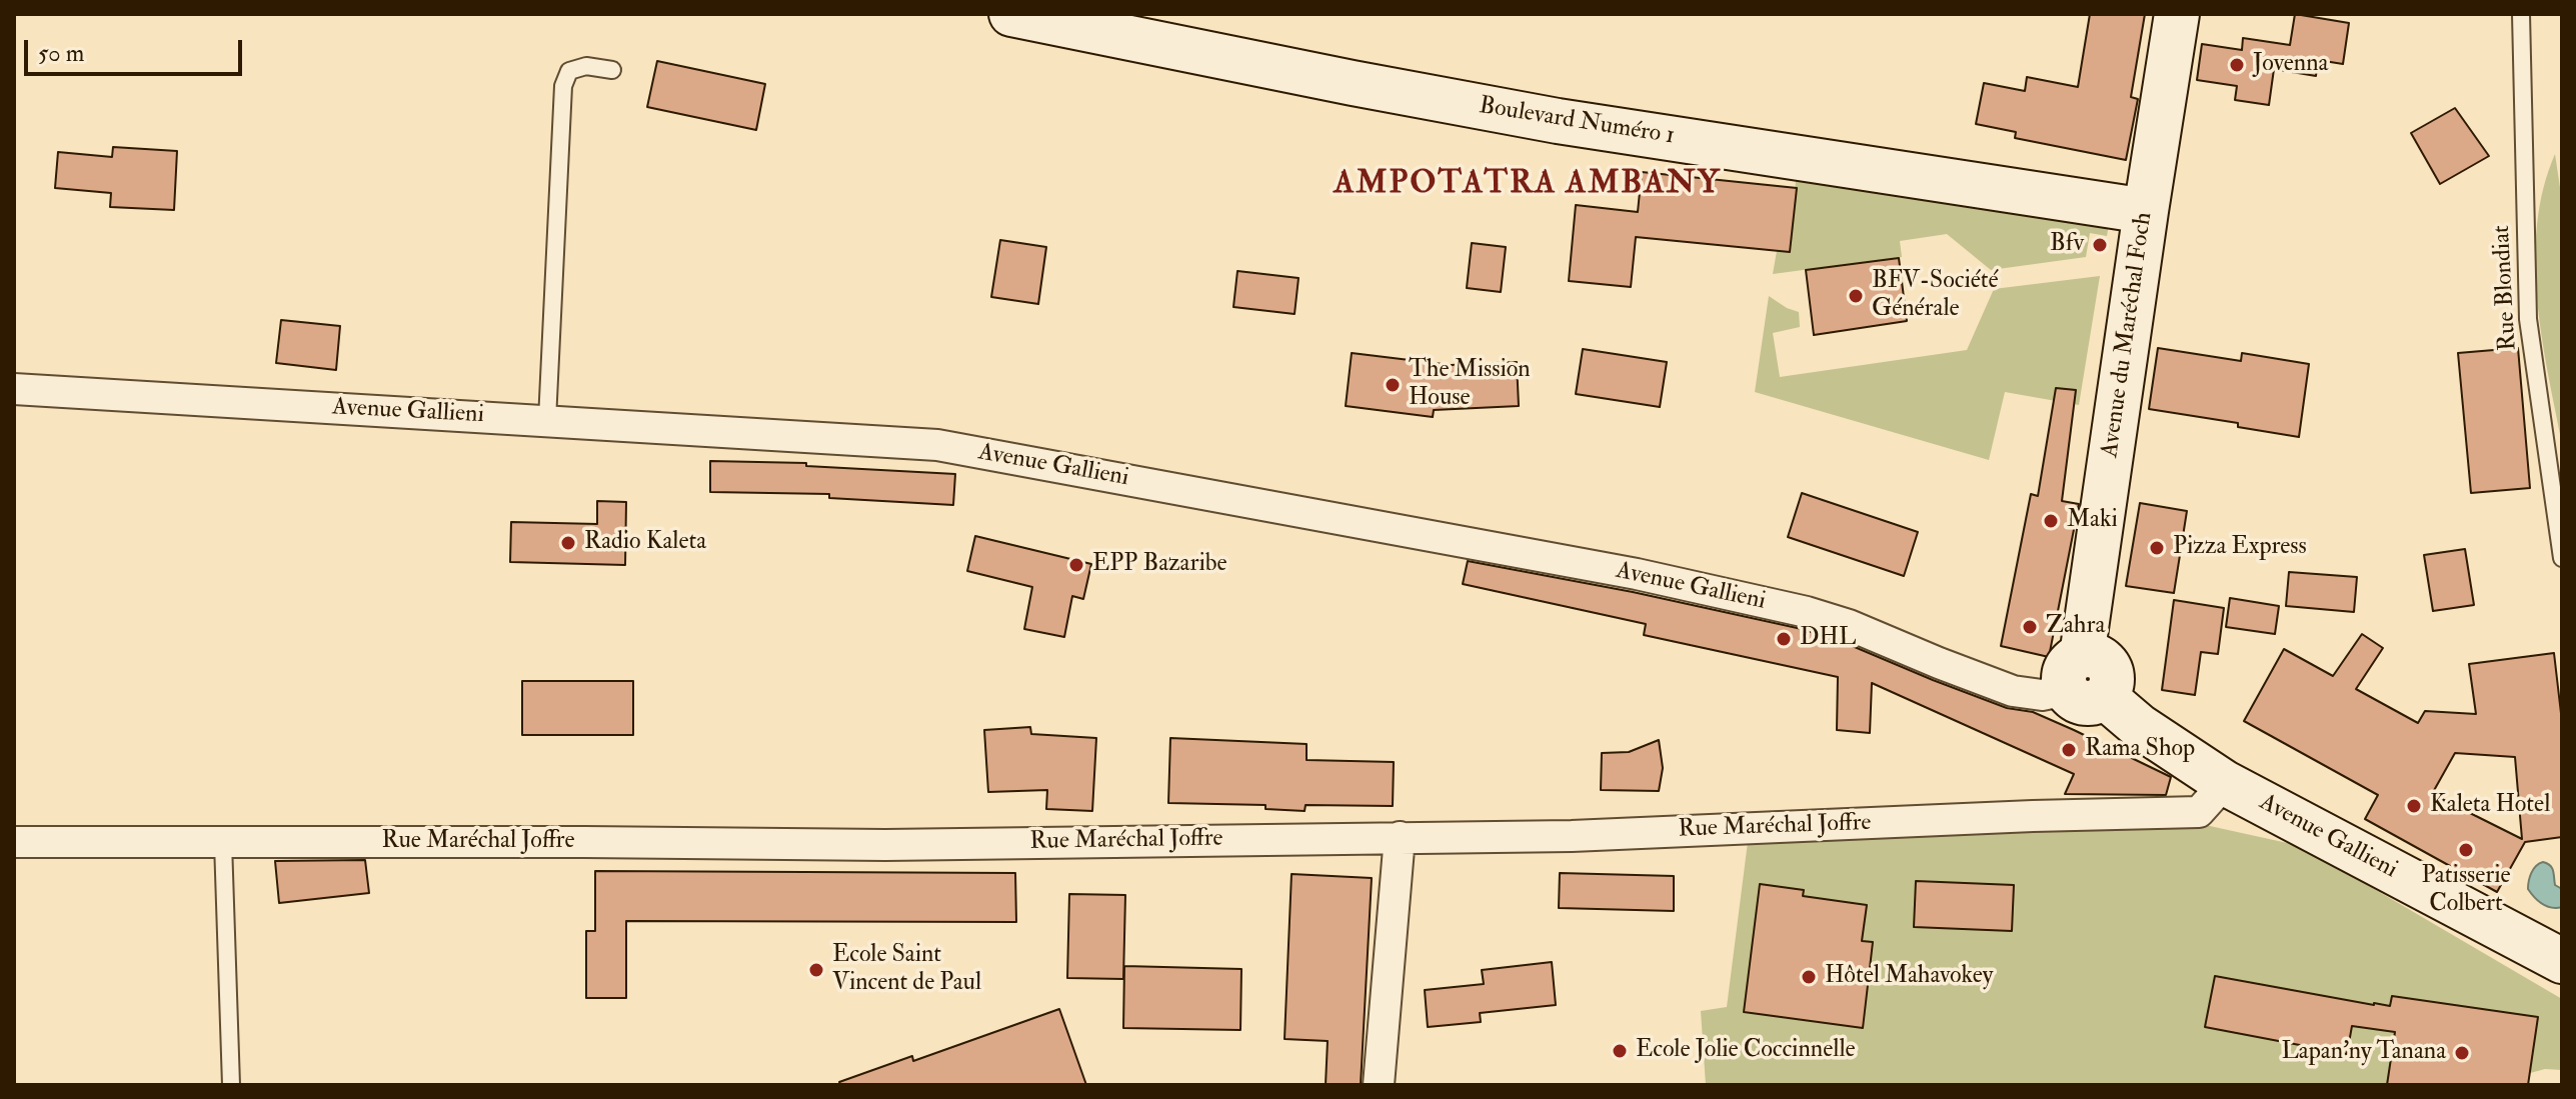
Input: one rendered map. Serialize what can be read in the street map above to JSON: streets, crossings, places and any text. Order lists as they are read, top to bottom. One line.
{"streets":{"main road":["Boulevard Numéro 1","Avenue du Maréchal Foch","Avenue Gallieni"],"street":["Rue Maréchal Joffre"],"lane":["Rue Blondiat"]},"crossings":[["Boulevard Numéro 1","Avenue du Maréchal Foch"],["Avenue du Maréchal Foch","Avenue Gallieni"],["Avenue Gallieni","Rue Maréchal Joffre"]],"districts":["AMPOTATRA AMBANY"],"places":["Jovenna","Bfv","BFV-Société Générale","The Mission House","Maki","Radio Kaleta","Pizza Express","EPP Bazaribe","Zahra","DHL","Rama Shop","Kaleta Hotel","Patisserie Colbert","Ecole Saint Vincent de Paul","Hôtel Mahavokey","Ecole Jolie Coccinnelle","Lapan’ny Tanana"],"scale_bar":"50 m"}
